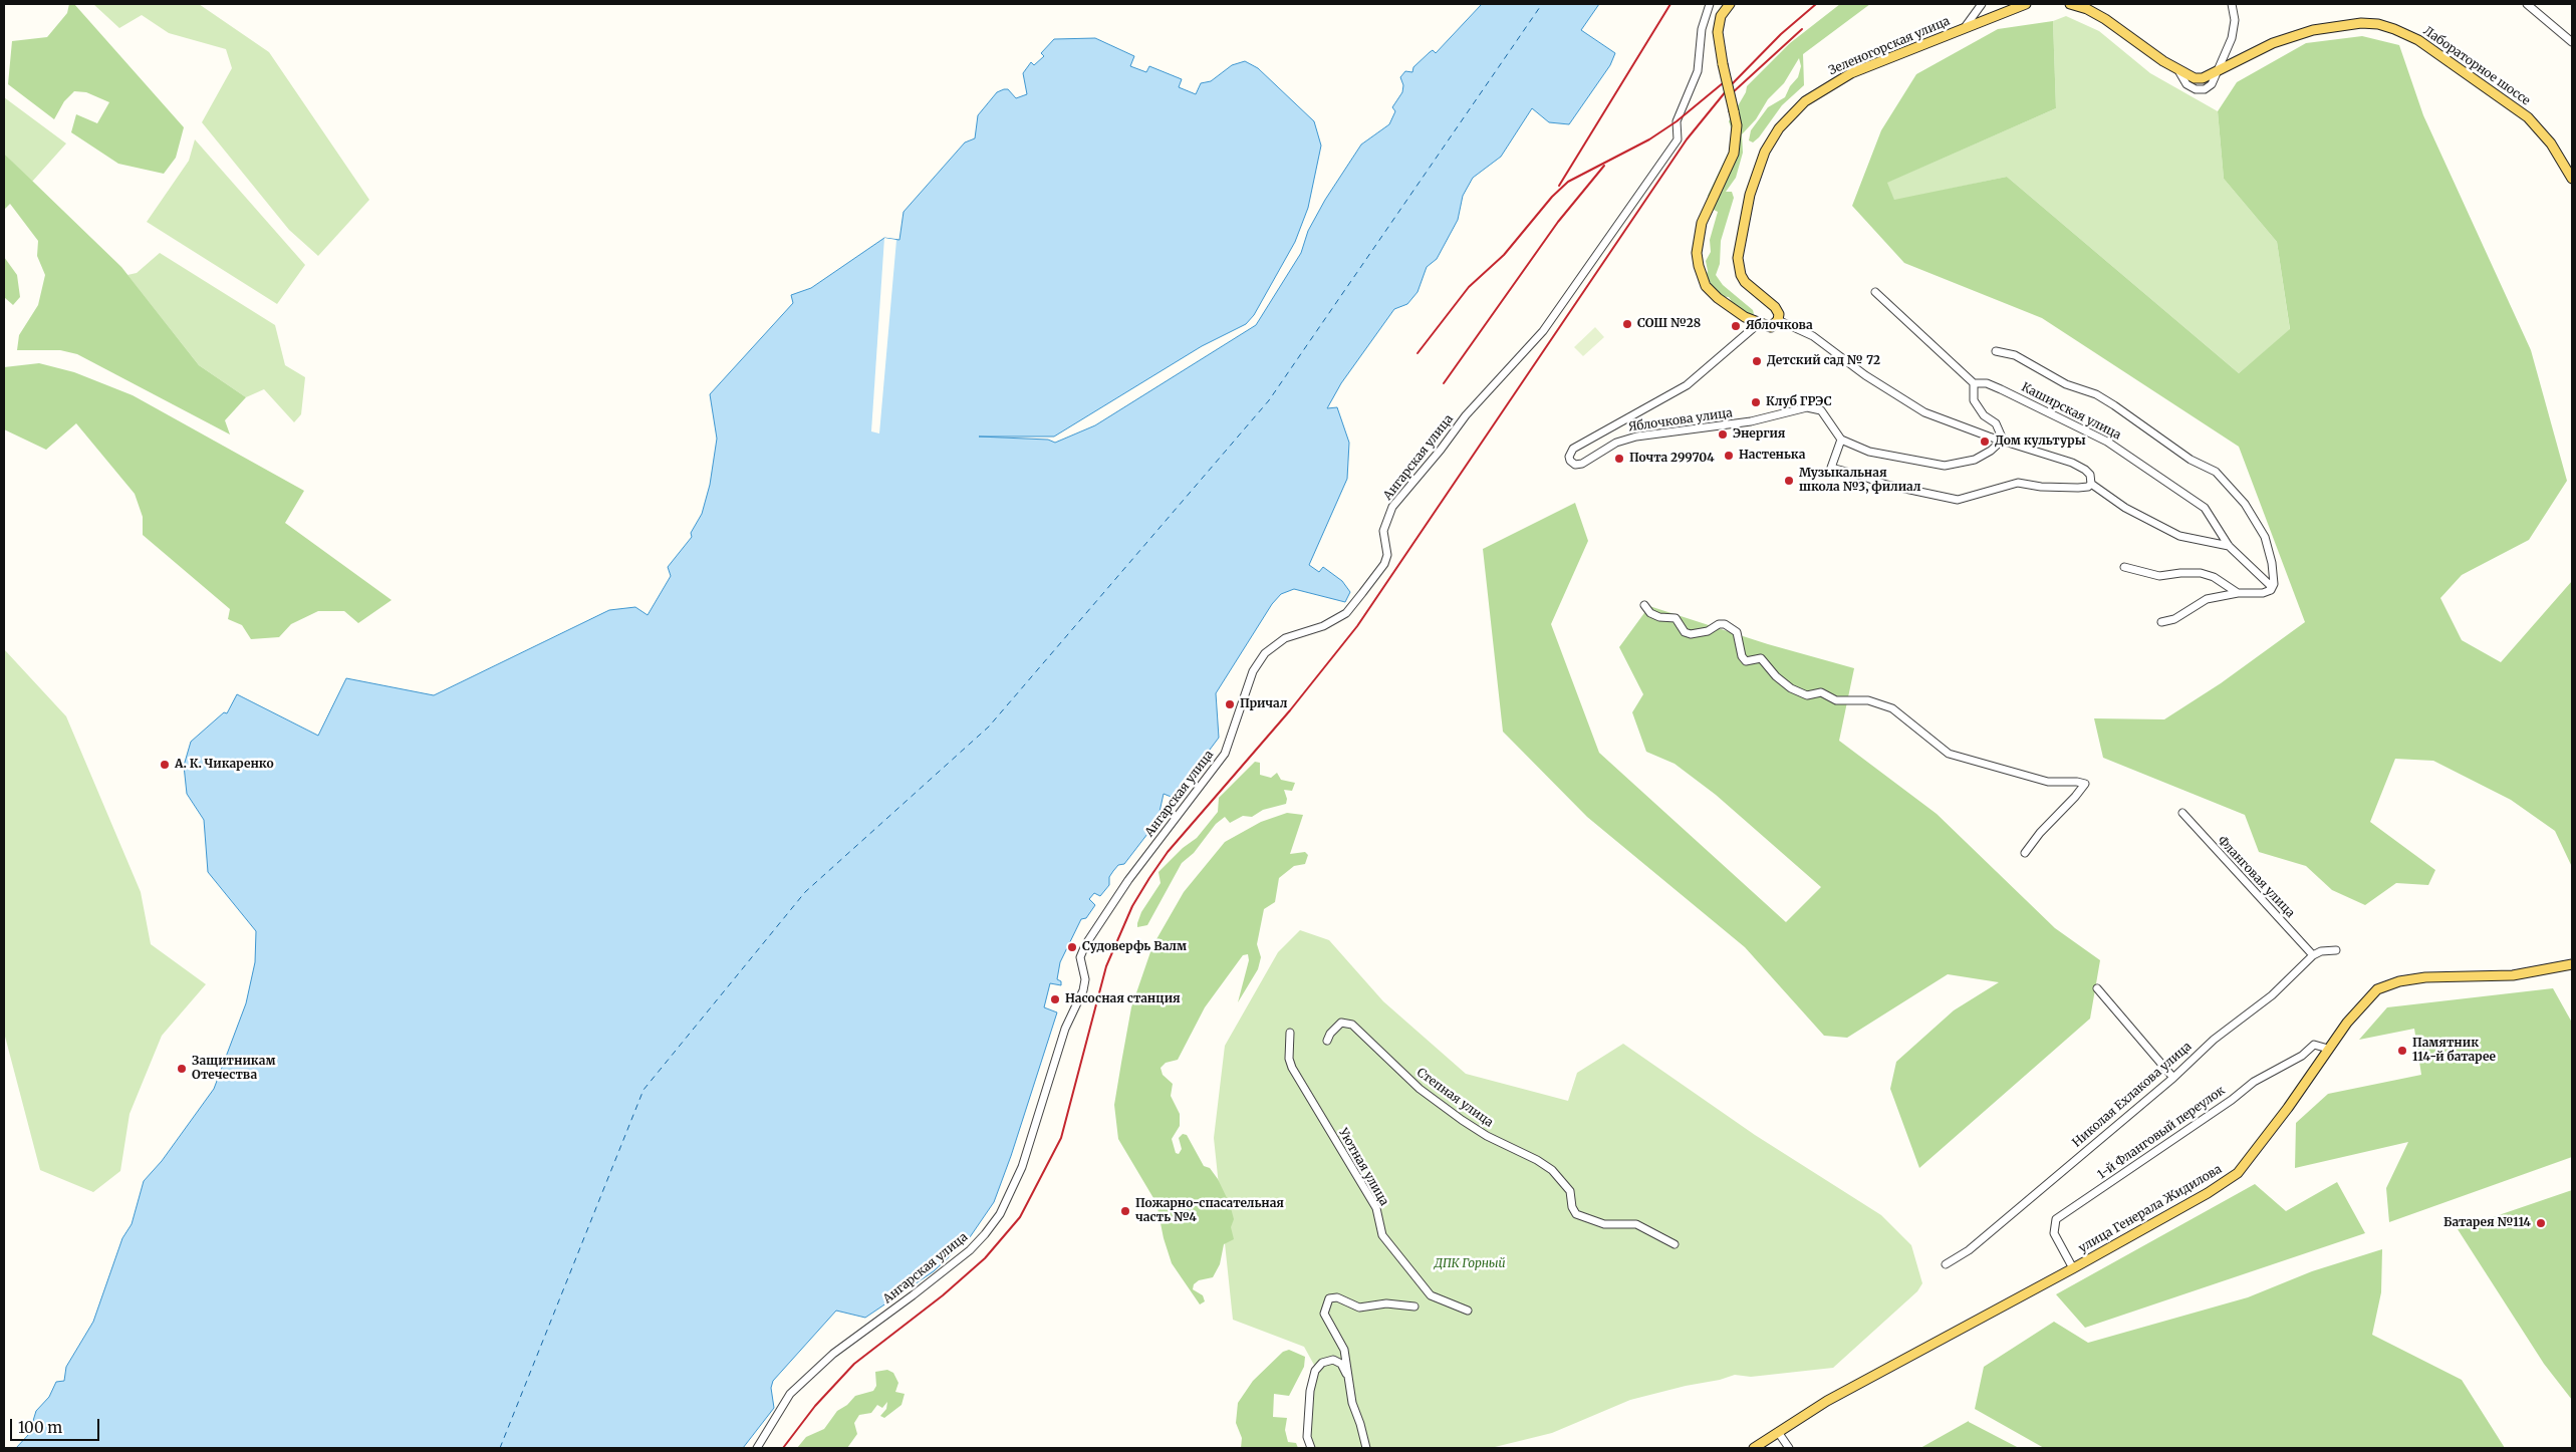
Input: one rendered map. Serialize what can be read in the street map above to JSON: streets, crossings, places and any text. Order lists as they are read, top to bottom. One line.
{"streets":{"main road":["Зеленогорская улица","Лабораторное шоссе","улица Генерала Жидилова"],"street":["Каширская улица","Яблочкова улица","Ангарская улица","Фланговая улица","Николая Ехлакова улица","Степная улица","1-й Фланговый переулок","Уютная улица"]},"crossings":[["Фланговая улица","Николая Ехлакова улица"],["1-й Фланговый переулок","улица Генерала Жидилова"]],"parks":["ДПК Горный"],"places":["СОШ №28","Яблочкова","Детский сад № 72","Клуб ГРЭС","Энергия","Дом культуры","Настенька","Почта 299704","Музыкальная школа №3, филиал","Причал","А. К. Чикаренко","Судоверфь Валм","Насосная станция","Памятник 114-й батарее","Защитникам Отечества","Пожарно-спасательная часть №4","Батарея №114"],"scale_bar":"100 m"}
